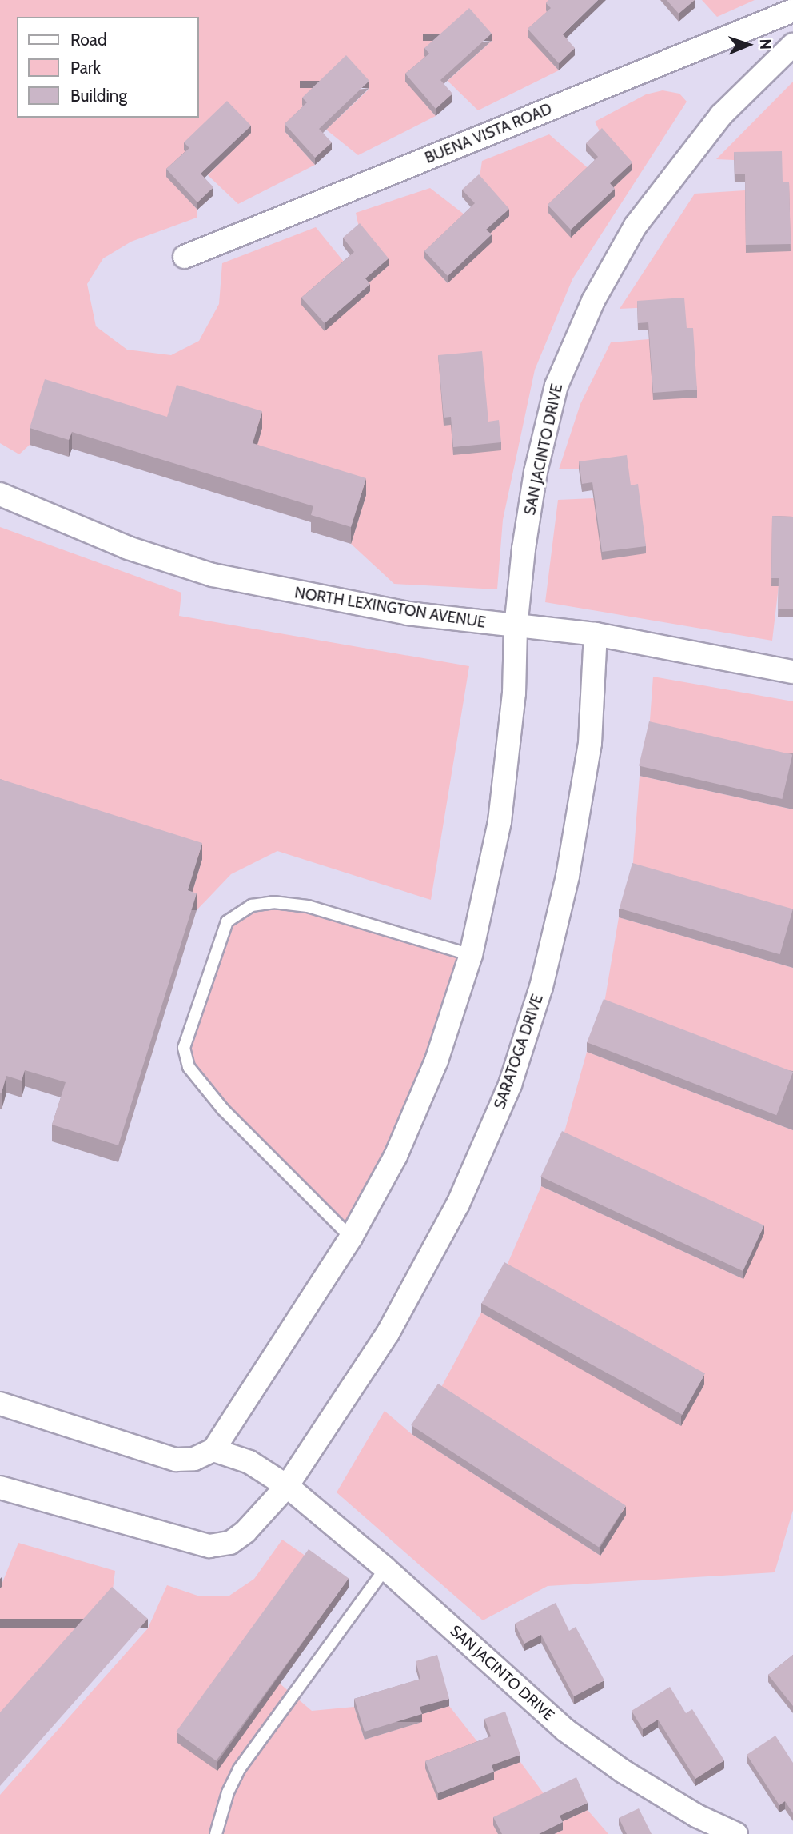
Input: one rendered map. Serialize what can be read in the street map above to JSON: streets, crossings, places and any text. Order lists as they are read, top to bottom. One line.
{"streets":{"street":["BUENA VISTA ROAD","SAN JACINTO DRIVE","NORTH LEXINGTON AVENUE","SARATOGA DRIVE"]},"crossings":[["SAN JACINTO DRIVE","NORTH LEXINGTON AVENUE"],["SAN JACINTO DRIVE","SARATOGA DRIVE"],["NORTH LEXINGTON AVENUE","SARATOGA DRIVE"]],"legend":["Road","Park","Building"],"north":"right"}
